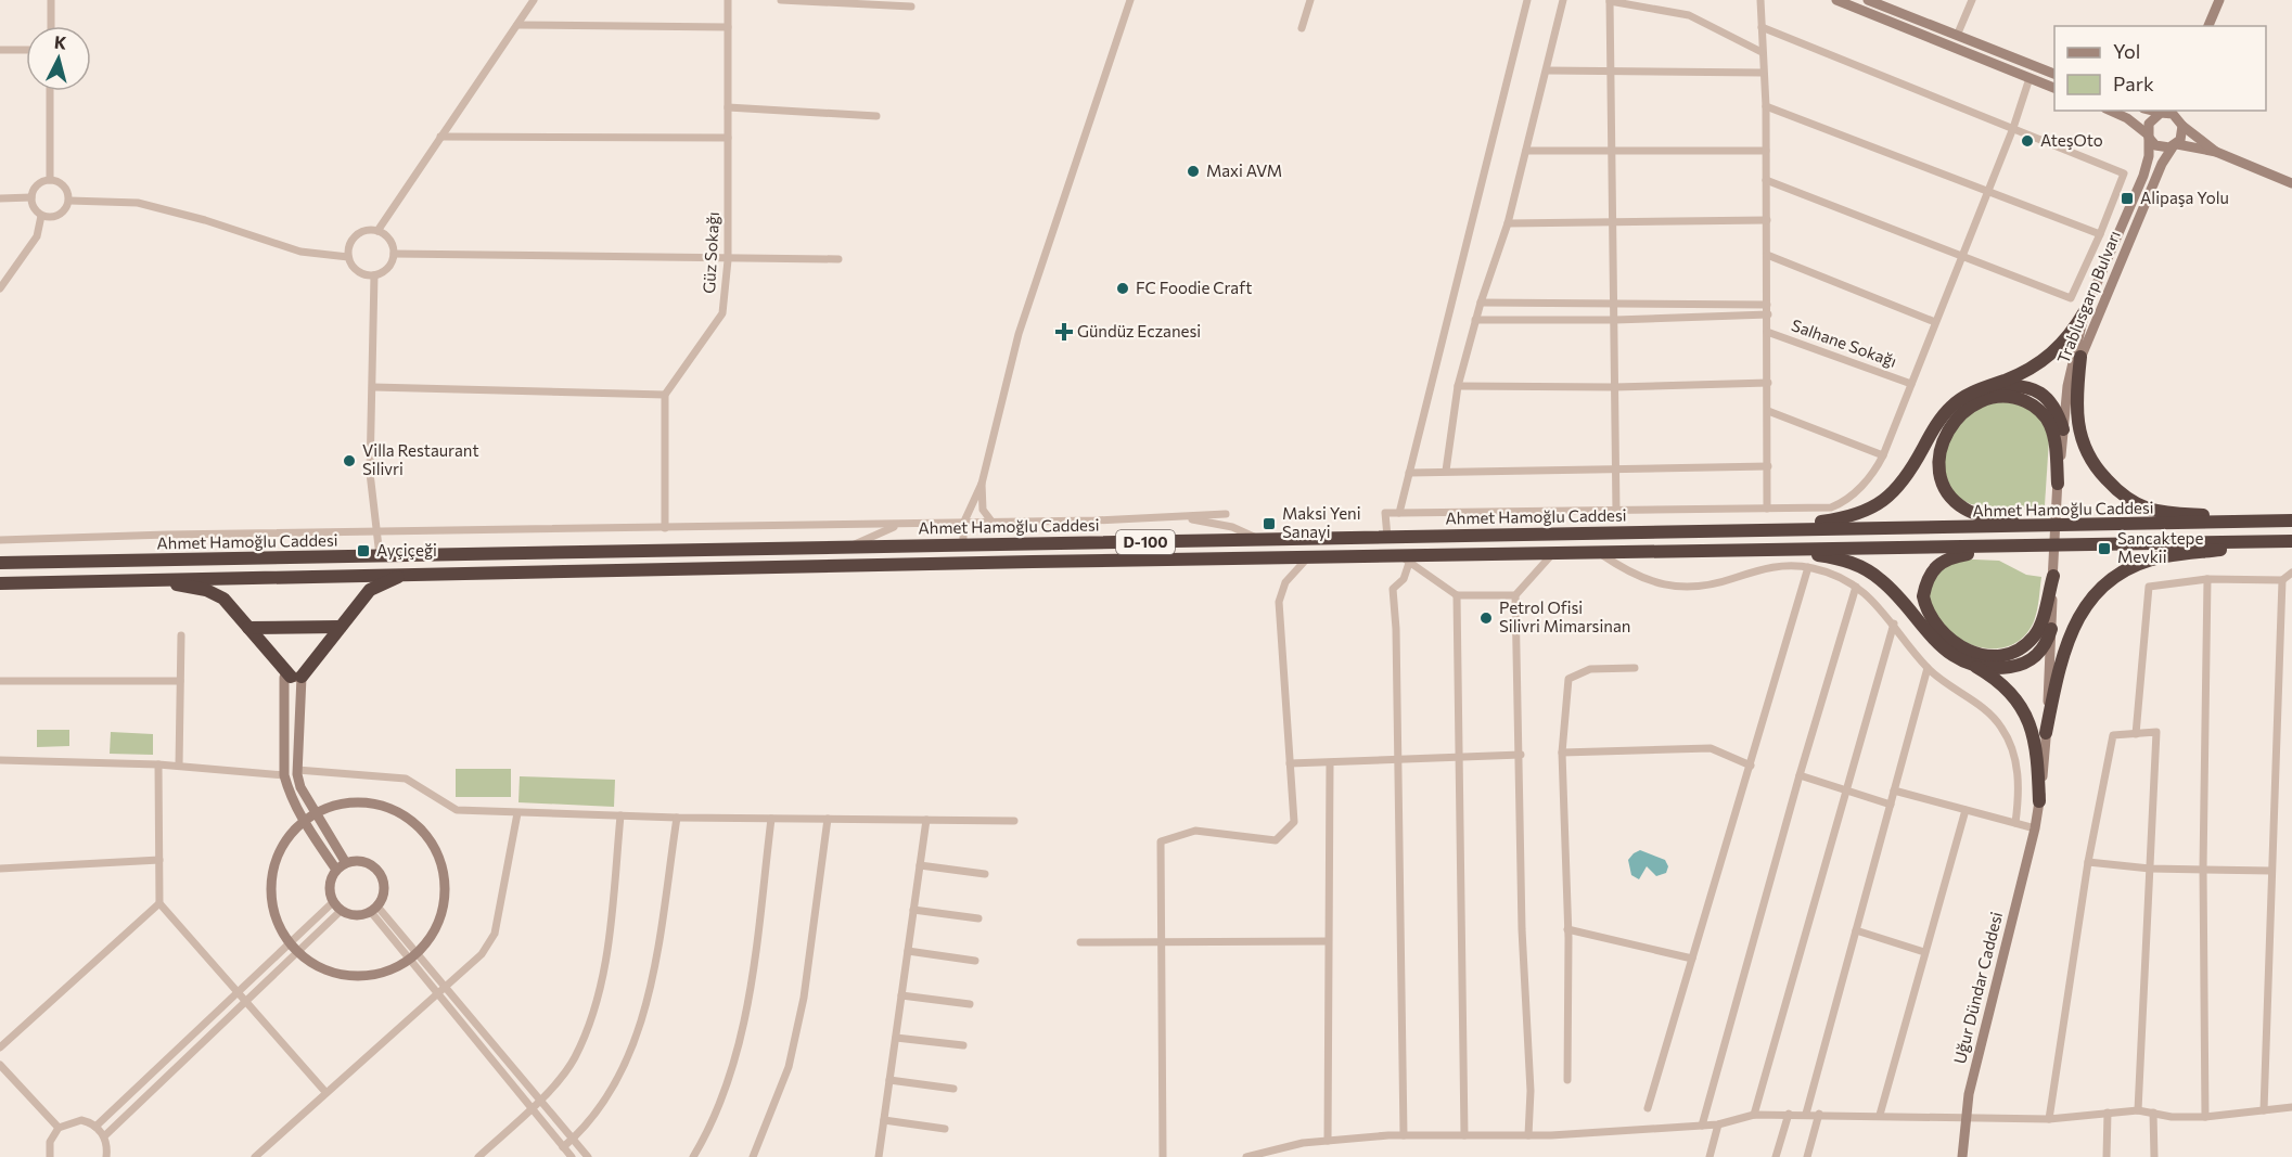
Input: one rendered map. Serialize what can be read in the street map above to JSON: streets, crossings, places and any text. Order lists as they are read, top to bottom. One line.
{"streets":{"highway":["Ahmet Hamoğlu Caddesi","D-100"],"main road":["Trablusgarp Bulvarı","Uğur Dündar Caddesi"],"street":["Güz Sokağı","Salhane Sokağı"]},"crossings":[["Trablusgarp Bulvarı","Uğur Dündar Caddesi"]],"places":{"other":["AteşOto","Maxi AVM","FC Foodie Craft","Villa Restaurant Silivri","Petrol Ofisi Silivri Mimarsinan"],"transit":["Alipaşa Yolu","Maksi Yeni Sanayi","Sancaktepe Mevkii","Ayçiçeği"],"health":["Gündüz Eczanesi"]},"legend":["Yol","Park"],"north":"top"}
